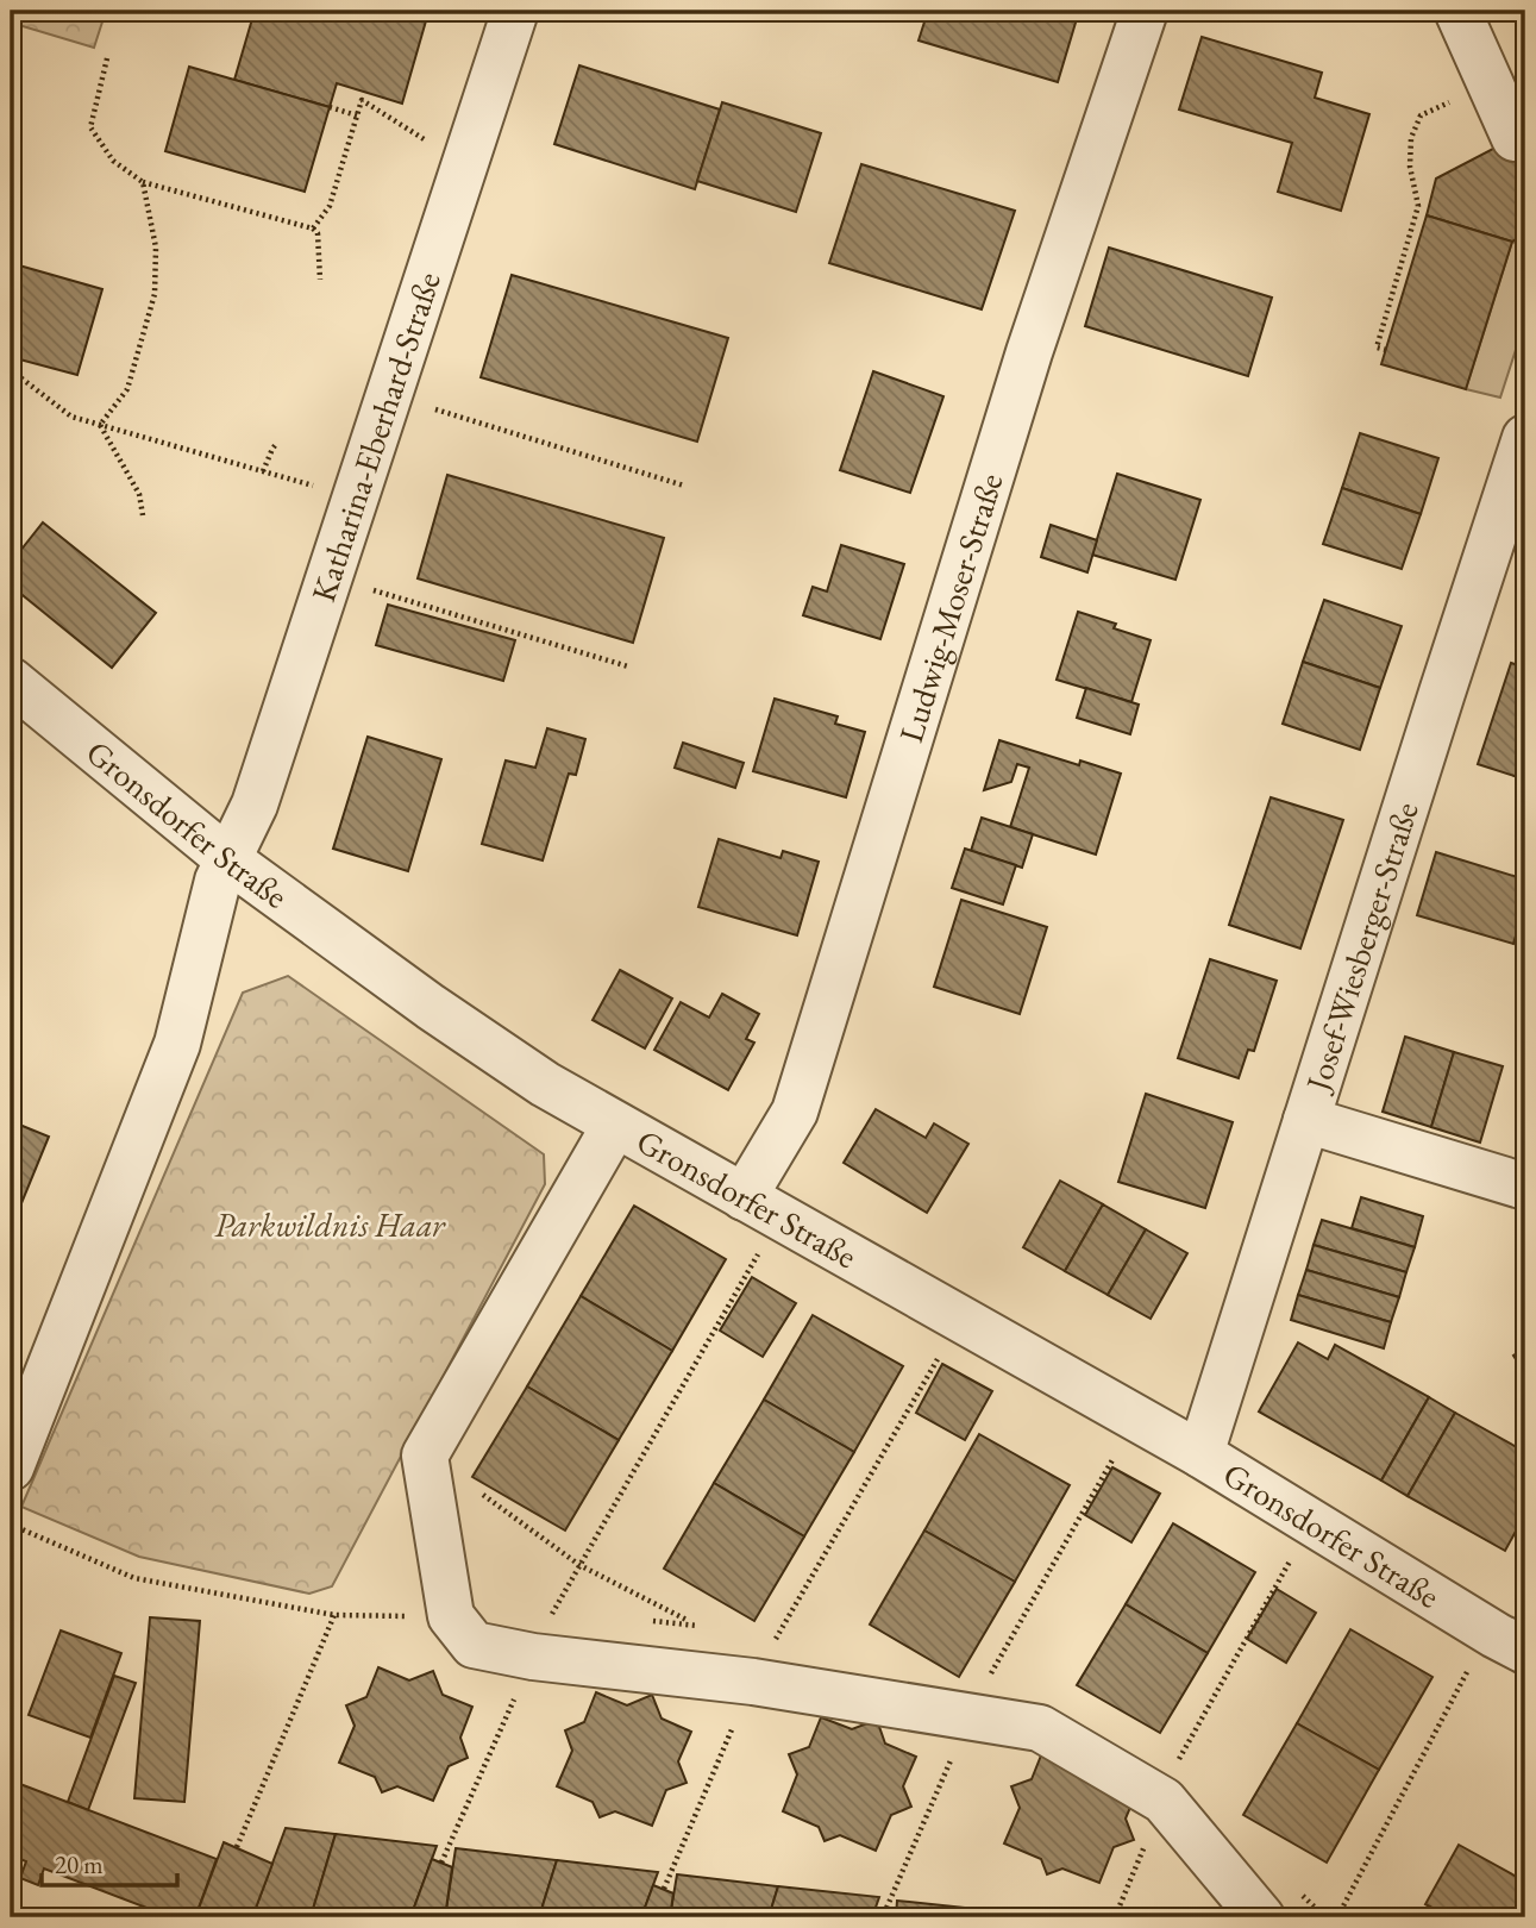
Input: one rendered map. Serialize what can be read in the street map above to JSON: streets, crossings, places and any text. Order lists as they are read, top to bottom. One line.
{"streets":{"street":["Katharina-Eberhard-Straße","Ludwig-Moser-Straße","Gronsdorfer Straße","Josef-Wiesberger-Straße"]},"crossings":[["Katharina-Eberhard-Straße","Gronsdorfer Straße"],["Ludwig-Moser-Straße","Gronsdorfer Straße"],["Gronsdorfer Straße","Josef-Wiesberger-Straße"]],"parks":["Parkwildnis Haar"],"scale_bar":"20 m"}
